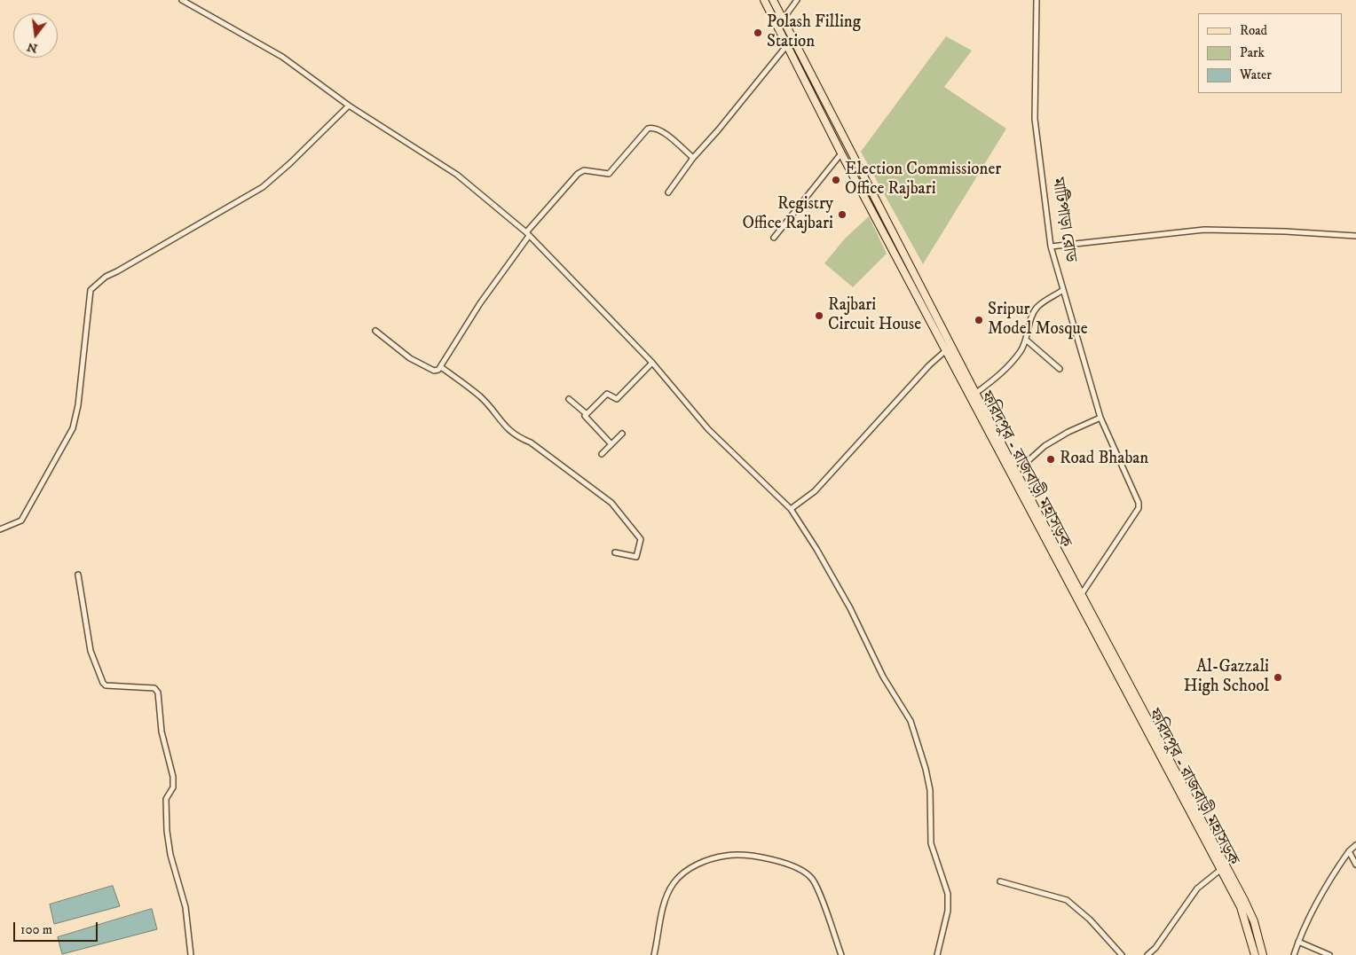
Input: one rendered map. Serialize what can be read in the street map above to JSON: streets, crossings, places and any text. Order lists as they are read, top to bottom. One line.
{"streets":{"main road":["ফরিদপুর - রাজবাড়ী মহাসড়ক"],"street":["মাটিপাড়া রোড"]},"crossings":[["মাটিপাড়া রোড","ফরিদপুর - রাজবাড়ী মহাসড়ক"]],"places":["Polash Filling Station","Election Commissioner Office Rajbari","Registry Office Rajbari","Rajbari Circuit House","Sripur Model Mosque","Road Bhaban","Al-Gazzali High School"],"legend":["Road","Park","Water"],"scale_bar":"100 m","north":"bottom"}
